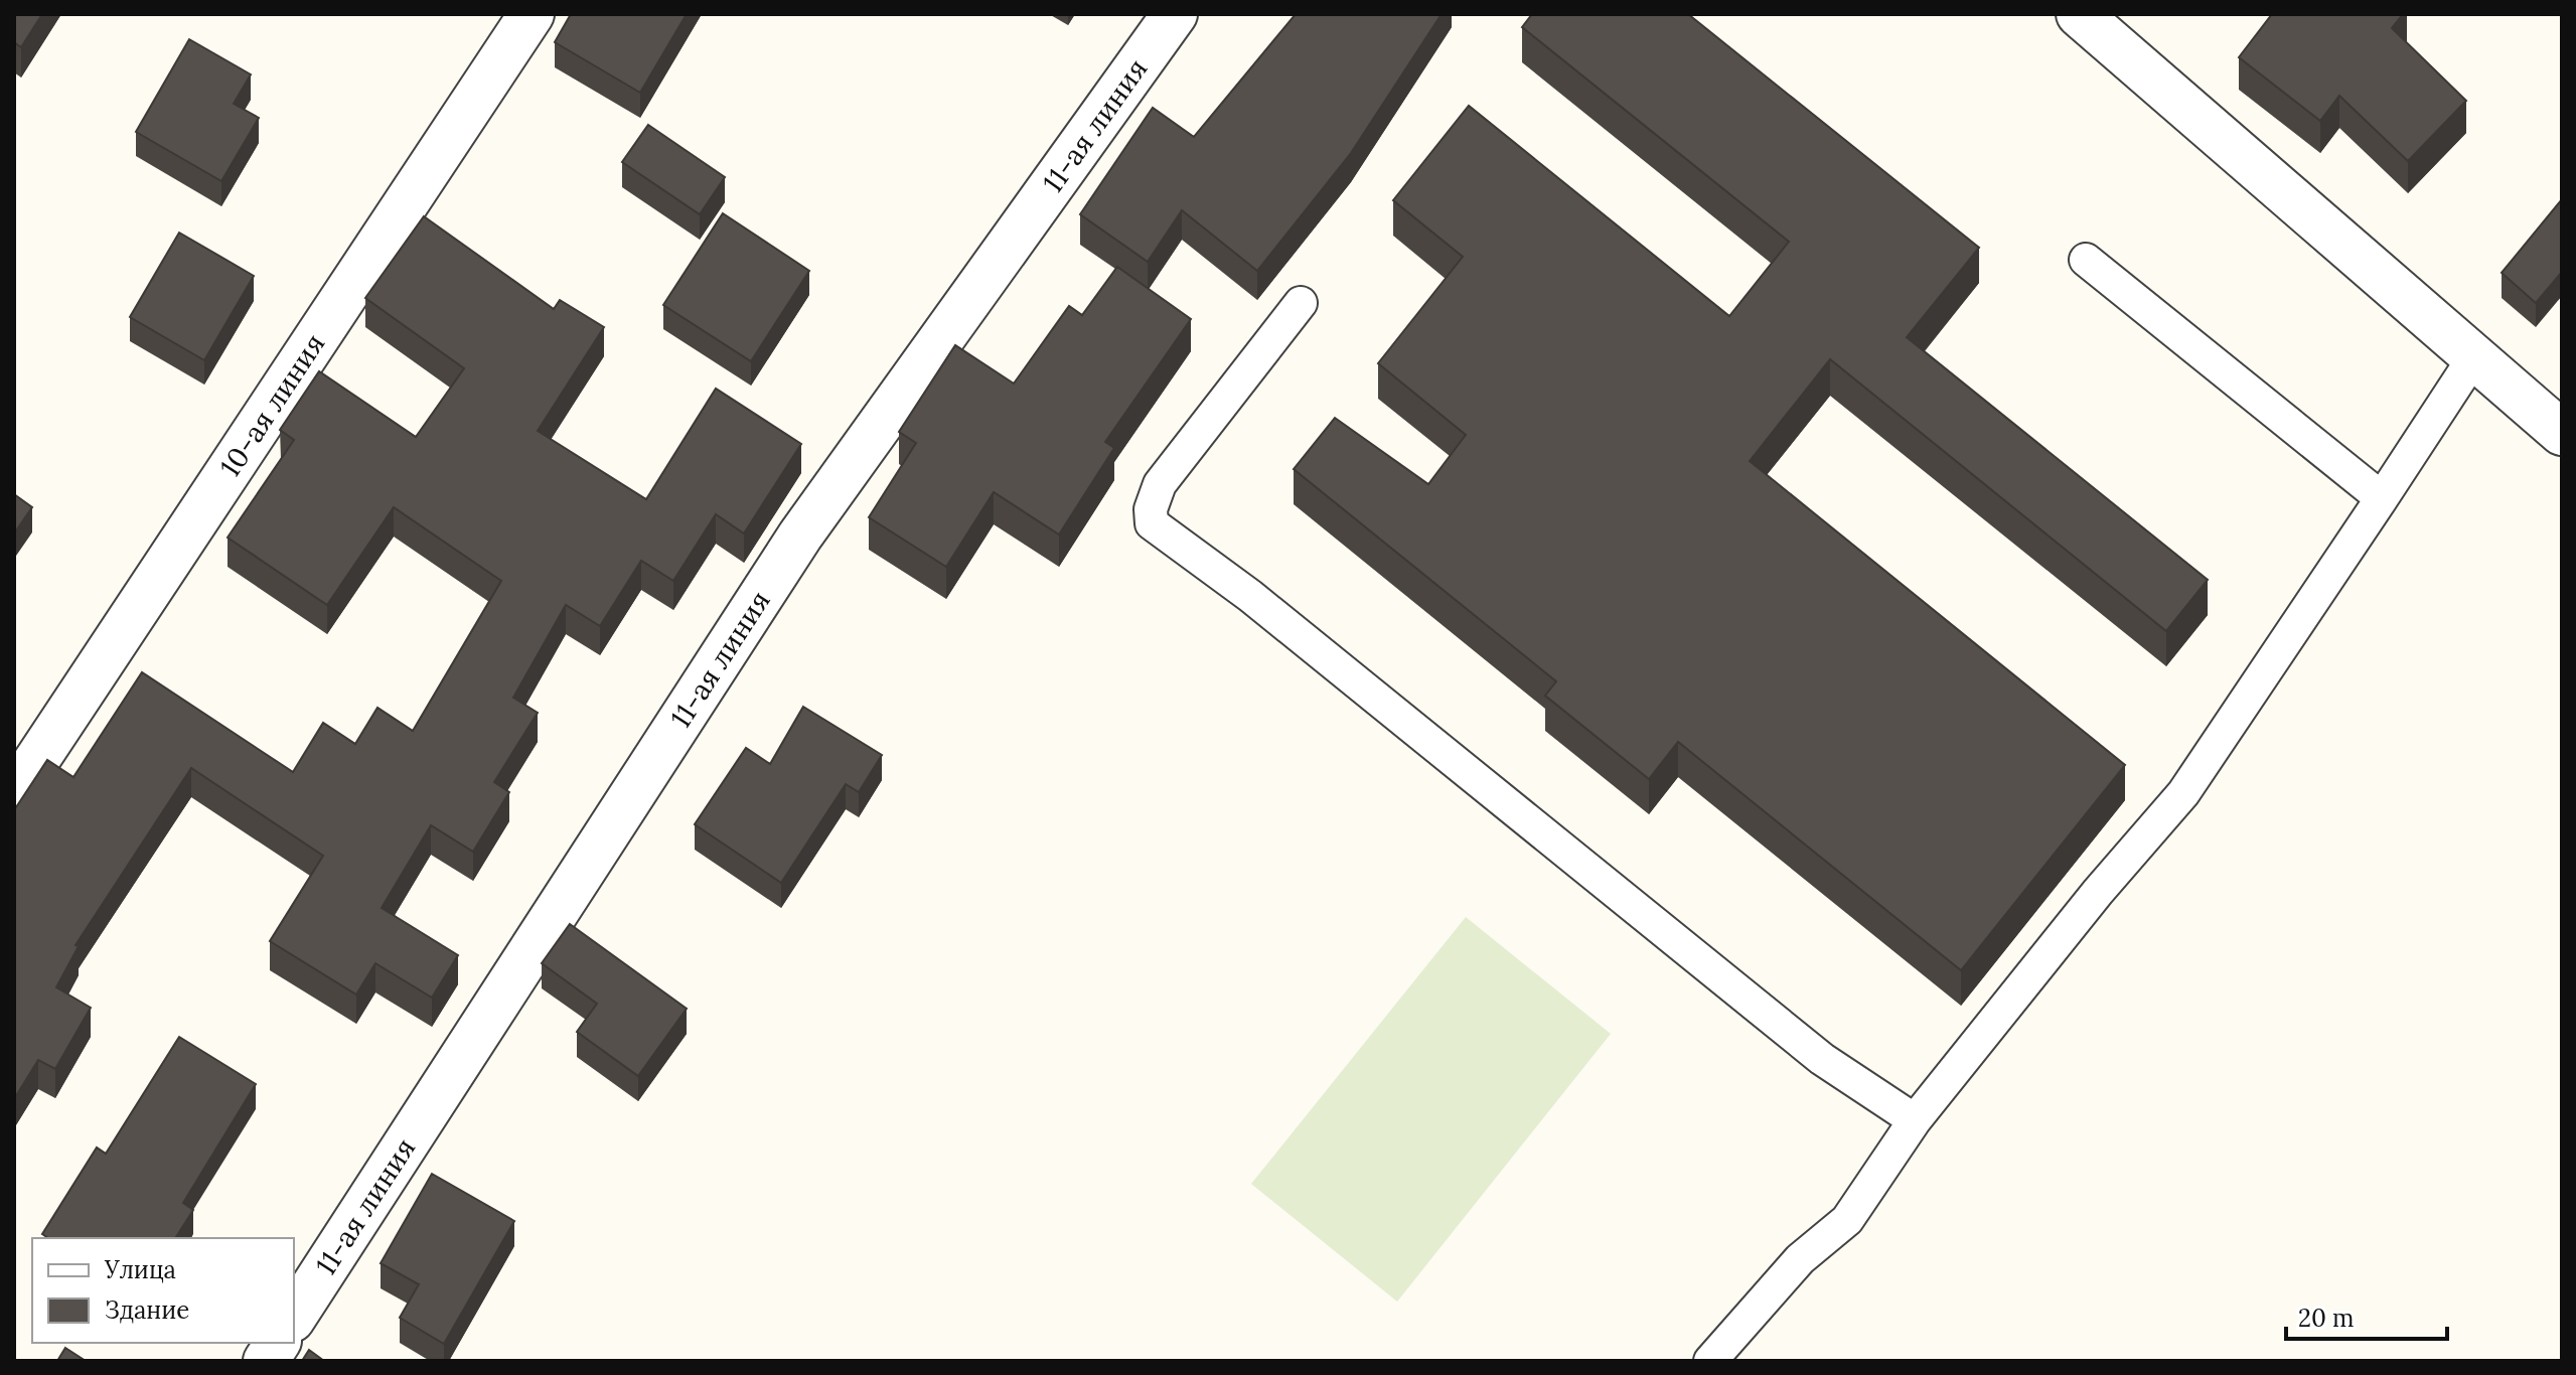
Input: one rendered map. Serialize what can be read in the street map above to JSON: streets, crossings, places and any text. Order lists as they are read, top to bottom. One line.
{"streets":{"street":["11-ая линия","10-ая линия"]},"legend":["Улица","Здание"],"scale_bar":"20 m"}
